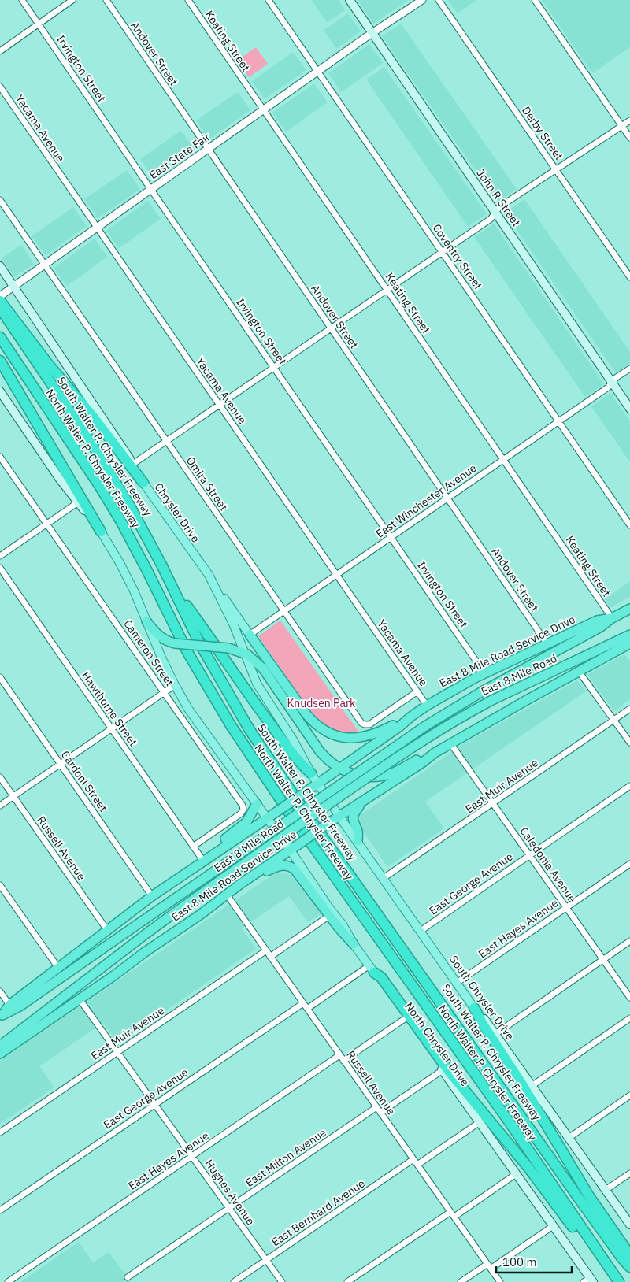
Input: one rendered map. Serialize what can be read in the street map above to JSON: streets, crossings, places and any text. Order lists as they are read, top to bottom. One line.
{"streets":{"highway":["South Walter P. Chrysler Freeway","North Walter P. Chrysler Freeway","East 8 Mile Road Service Drive","East 8 Mile Road"],"main road":["John R Street","Chrysler Drive","South Chrysler Drive","North Chrysler Drive"],"street":["Keating Street","Andover Street","Irvington Street","Yacama Avenue","Derby Street","East State Fair","Coventry Street","Omira Street","East Winchester Avenue","Cameron Street","Hawthorne Street","Cardoni Street","East Muir Avenue","Russell Avenue","Caledonia Avenue","East George Avenue","East Hayes Avenue","East Milton Avenue","Hughes Avenue","East Bernhard Avenue"]},"crossings":[["Keating Street","East State Fair"],["Keating Street","East Winchester Avenue"],["Keating Street","East 8 Mile Road Service Drive"],["Keating Street","East 8 Mile Road"],["Andover Street","East State Fair"],["Andover Street","East Winchester Avenue"],["Andover Street","East 8 Mile Road Service Drive"],["Irvington Street","East State Fair"],["Irvington Street","East Winchester Avenue"],["Irvington Street","East 8 Mile Road Service Drive"],["Yacama Avenue","East State Fair"],["Yacama Avenue","Omira Street"],["Yacama Avenue","East Winchester Avenue"],["Yacama Avenue","East 8 Mile Road Service Drive"],["East State Fair","John R Street"],["East State Fair","Coventry Street"],["East State Fair","Omira Street"],["East State Fair","Chrysler Drive"],["John R Street","East Winchester Avenue"],["Coventry Street","East Winchester Avenue"],["North Walter P. Chrysler Freeway","East 8 Mile Road Service Drive"],["Omira Street","East Winchester Avenue"],["Chrysler Drive","East 8 Mile Road"],["Chrysler Drive","South Chrysler Drive"],["East 8 Mile Road Service Drive","East 8 Mile Road"],["East 8 Mile Road Service Drive","Russell Avenue"],["East 8 Mile Road Service Drive","Caledonia Avenue"],["East 8 Mile Road Service Drive","South Chrysler Drive"],["East 8 Mile Road Service Drive","Hughes Avenue"],["Cameron Street","Hawthorne Street"],["East 8 Mile Road","Hawthorne Street"],["East 8 Mile Road","Cardoni Street"],["East 8 Mile Road","Russell Avenue"],["East 8 Mile Road","South Chrysler Drive"],["East Muir Avenue","Russell Avenue"],["East Muir Avenue","Caledonia Avenue"],["East Muir Avenue","South Chrysler Drive"],["East Muir Avenue","Hughes Avenue"],["Russell Avenue","East George Avenue"],["Russell Avenue","East Hayes Avenue"],["Russell Avenue","East Milton Avenue"],["Russell Avenue","East Bernhard Avenue"],["Caledonia Avenue","East George Avenue"],["Caledonia Avenue","East Hayes Avenue"],["East George Avenue","South Chrysler Drive"],["East George Avenue","Hughes Avenue"],["East Hayes Avenue","South Chrysler Drive"],["East Hayes Avenue","Hughes Avenue"],["North Chrysler Drive","East Bernhard Avenue"],["East Milton Avenue","Hughes Avenue"],["Hughes Avenue","East Bernhard Avenue"]],"parks":["Knudsen Park"],"scale_bar":"100 m"}
